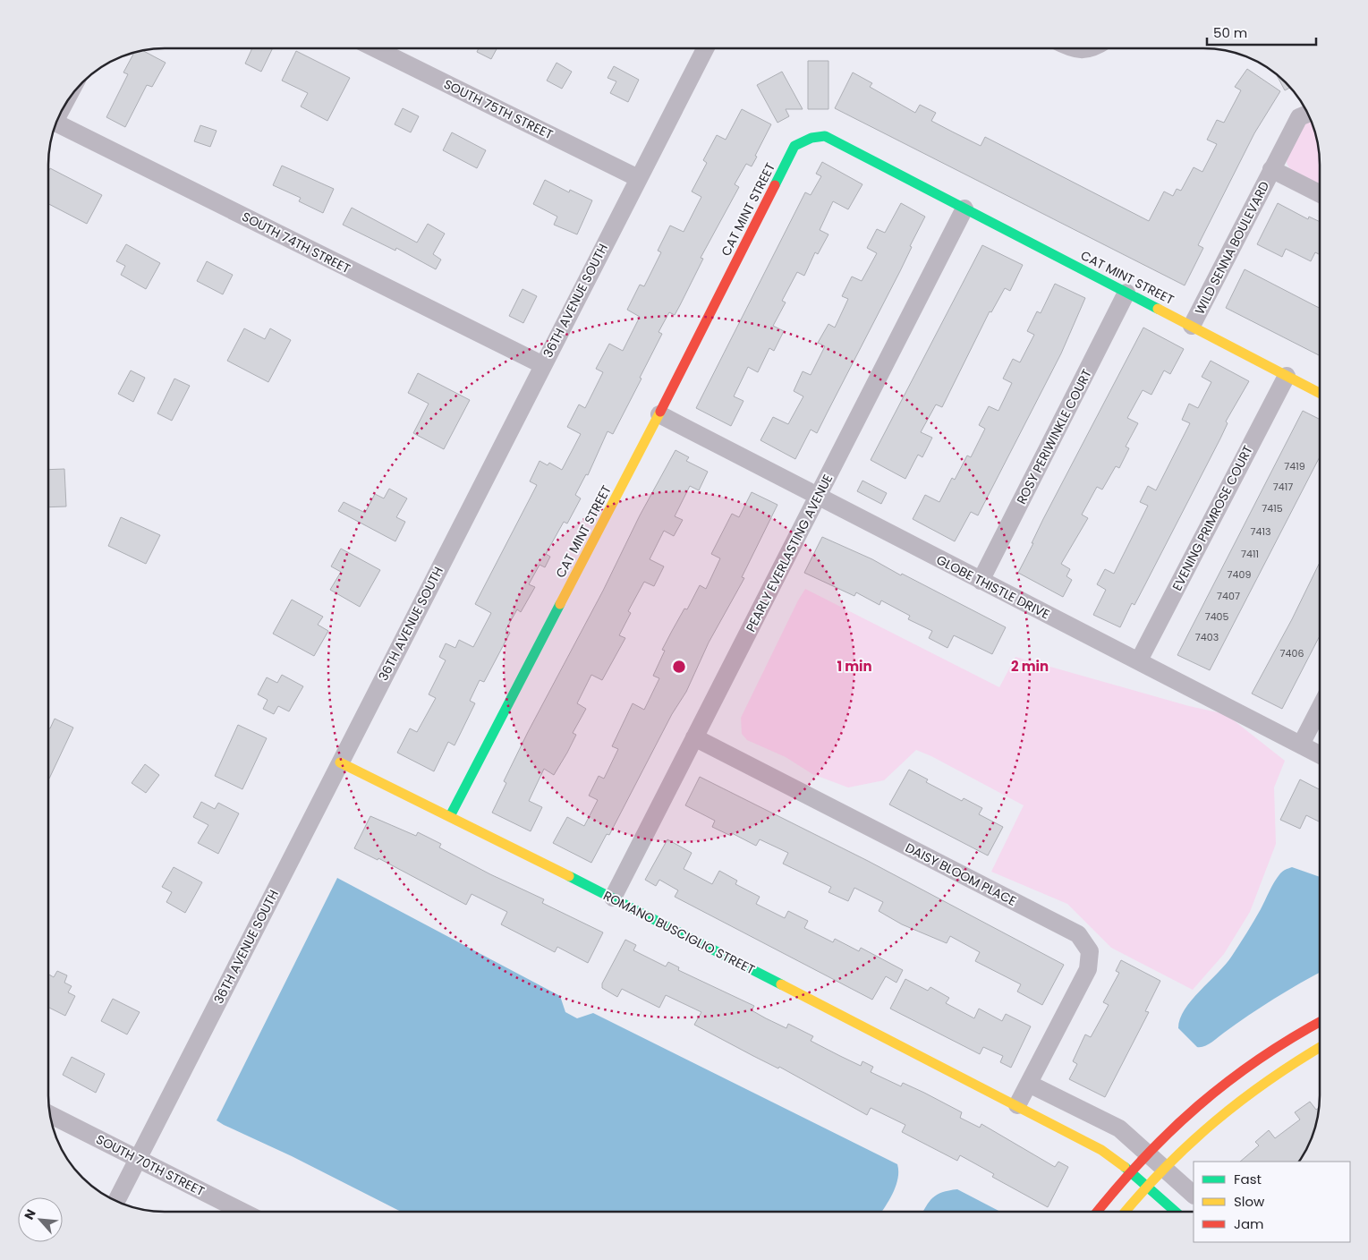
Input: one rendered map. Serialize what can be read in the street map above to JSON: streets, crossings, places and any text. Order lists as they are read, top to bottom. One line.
{"streets":{"street":["SOUTH 75TH STREET","CAT MINT STREET","SOUTH 74TH STREET","WILD SENNA BOULEVARD","36TH AVENUE SOUTH","ROSY PERIWINKLE COURT","EVENING PRIMROSE COURT","PEARLY EVERLASTING AVENUE","GLOBE THISTLE DRIVE","DAISY BLOOM PLACE","ROMANO BUSCIGLIO STREET","SOUTH 70TH STREET"]},"crossings":[["SOUTH 75TH STREET","36TH AVENUE SOUTH"],["CAT MINT STREET","WILD SENNA BOULEVARD"],["CAT MINT STREET","ROSY PERIWINKLE COURT"],["CAT MINT STREET","EVENING PRIMROSE COURT"],["CAT MINT STREET","PEARLY EVERLASTING AVENUE"],["CAT MINT STREET","GLOBE THISTLE DRIVE"],["CAT MINT STREET","ROMANO BUSCIGLIO STREET"],["SOUTH 74TH STREET","36TH AVENUE SOUTH"],["36TH AVENUE SOUTH","ROMANO BUSCIGLIO STREET"],["36TH AVENUE SOUTH","SOUTH 70TH STREET"],["ROSY PERIWINKLE COURT","GLOBE THISTLE DRIVE"],["EVENING PRIMROSE COURT","GLOBE THISTLE DRIVE"],["PEARLY EVERLASTING AVENUE","GLOBE THISTLE DRIVE"],["PEARLY EVERLASTING AVENUE","DAISY BLOOM PLACE"],["PEARLY EVERLASTING AVENUE","ROMANO BUSCIGLIO STREET"]],"house_numbers":["7419","7417","7415","7413","7411","7409","7407","7405","7403","7406"],"legend":["Fast","Slow","Jam"],"scale_bar":"50 m","north":"top left","rings":["1 min","2 min"]}
